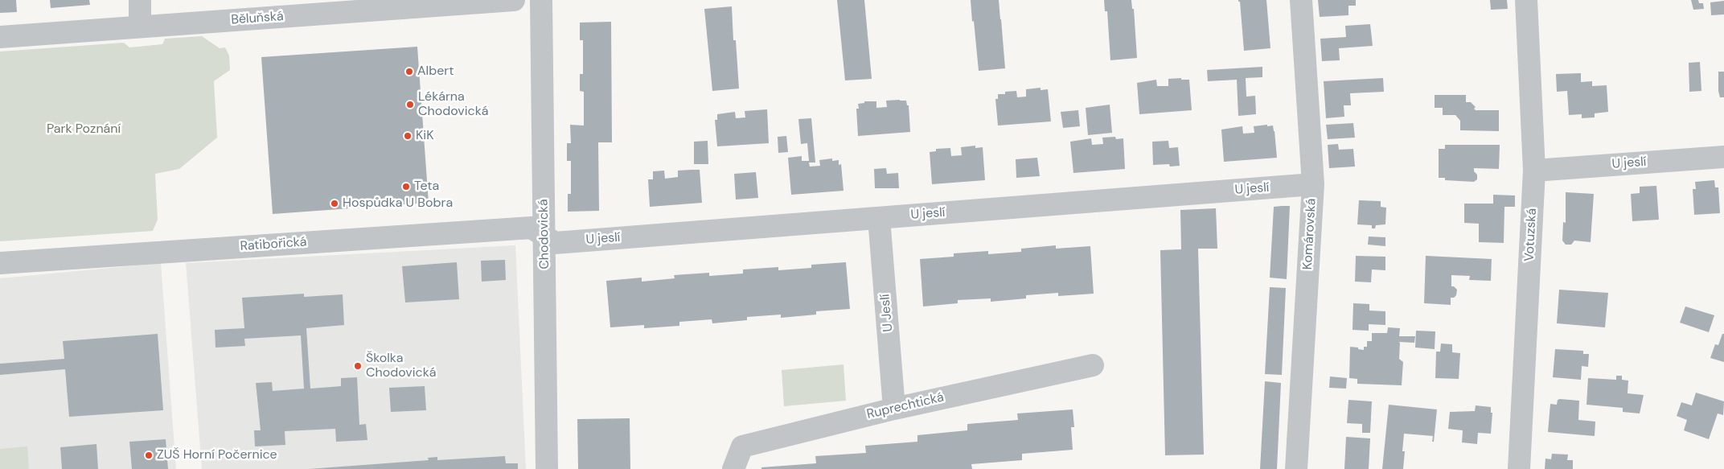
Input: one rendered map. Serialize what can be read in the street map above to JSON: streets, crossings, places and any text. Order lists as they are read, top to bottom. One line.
{"streets":{"street":["Běluňská","U jeslí","Chodovická","Komárovská","Votuzská","Ratibořická","U Jeslí","Ruprechtická"]},"crossings":[["U jeslí","Chodovická"],["U jeslí","Komárovská"],["U jeslí","Votuzská"],["U jeslí","Ratibořická"],["U jeslí","U Jeslí"],["Chodovická","Ratibořická"],["U Jeslí","Ruprechtická"]],"parks":["Park Poznání"],"places":["Albert","Lékárna Chodovická","KiK","Teta","Hospůdka U Bobra","Školka Chodovická","ZUŠ Horní Počernice"]}
